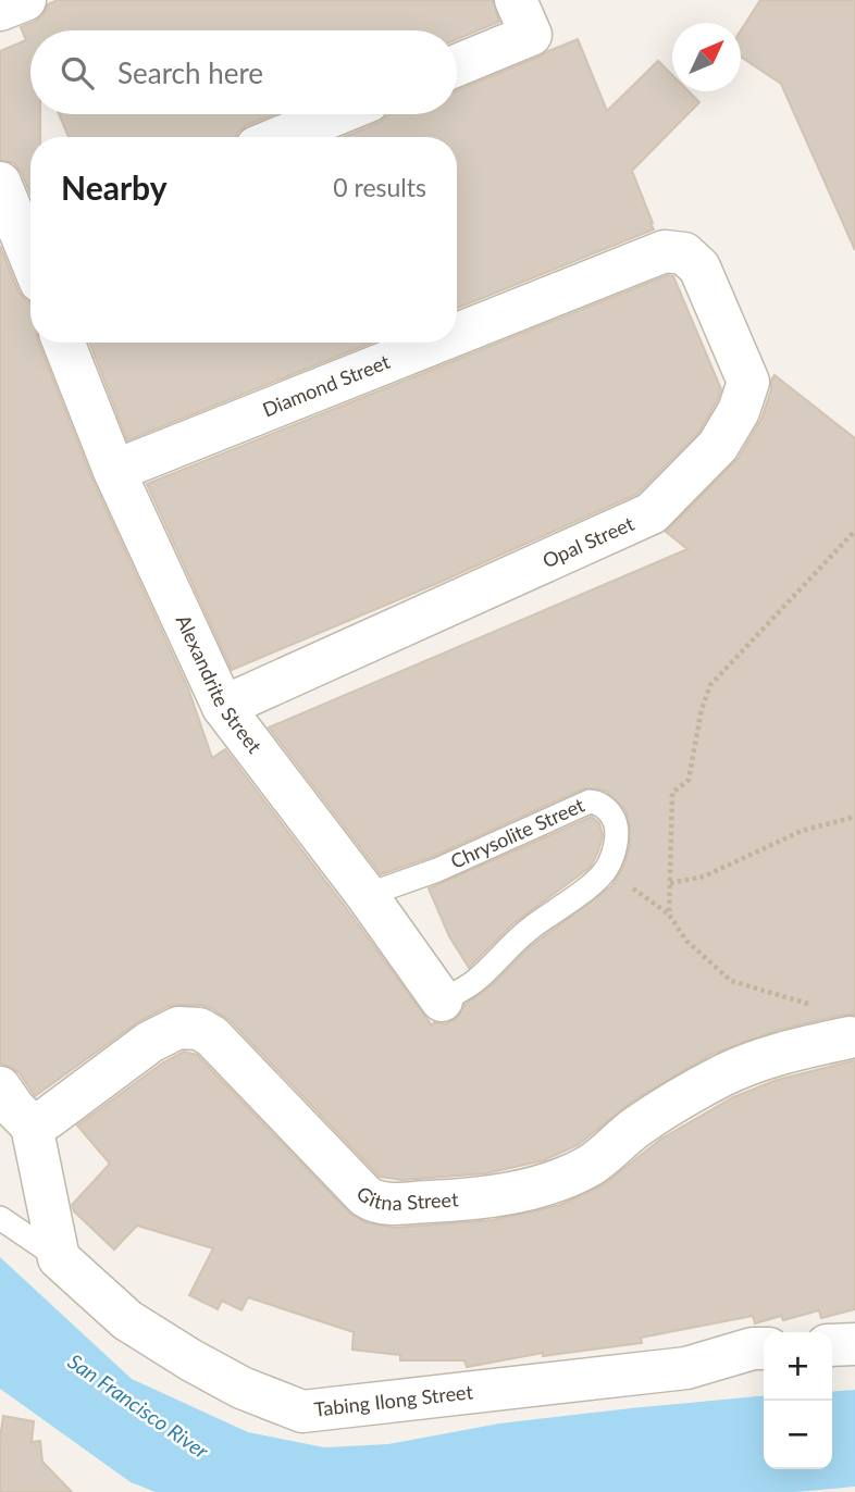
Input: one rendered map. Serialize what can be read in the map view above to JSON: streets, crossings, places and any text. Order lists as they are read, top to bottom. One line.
{"streets":{"street":["Diamond Street","Opal Street","Alexandrite Street","Gitna Street","Tabing Ilong Street"],"lane":["Chrysolite Street"]},"crossings":[["Diamond Street","Opal Street"],["Diamond Street","Alexandrite Street"],["Opal Street","Alexandrite Street"],["Alexandrite Street","Chrysolite Street"]],"water":["San Francisco River"],"north":"top right","page":{"search":"Search here","heading":["Nearby","0 results"],"map_buttons":["+","−"]}}
